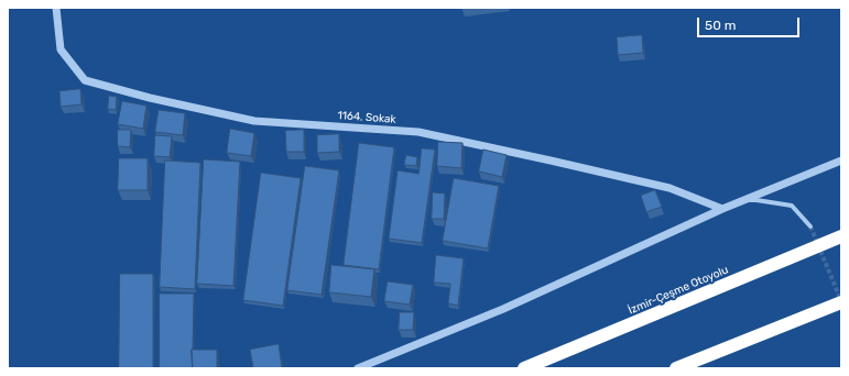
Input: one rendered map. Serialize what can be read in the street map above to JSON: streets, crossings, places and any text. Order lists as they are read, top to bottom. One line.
{"streets":{"highway":["İzmir-Çeşme Otoyolu"],"street":["1164. Sokak"]},"scale_bar":"50 m"}
